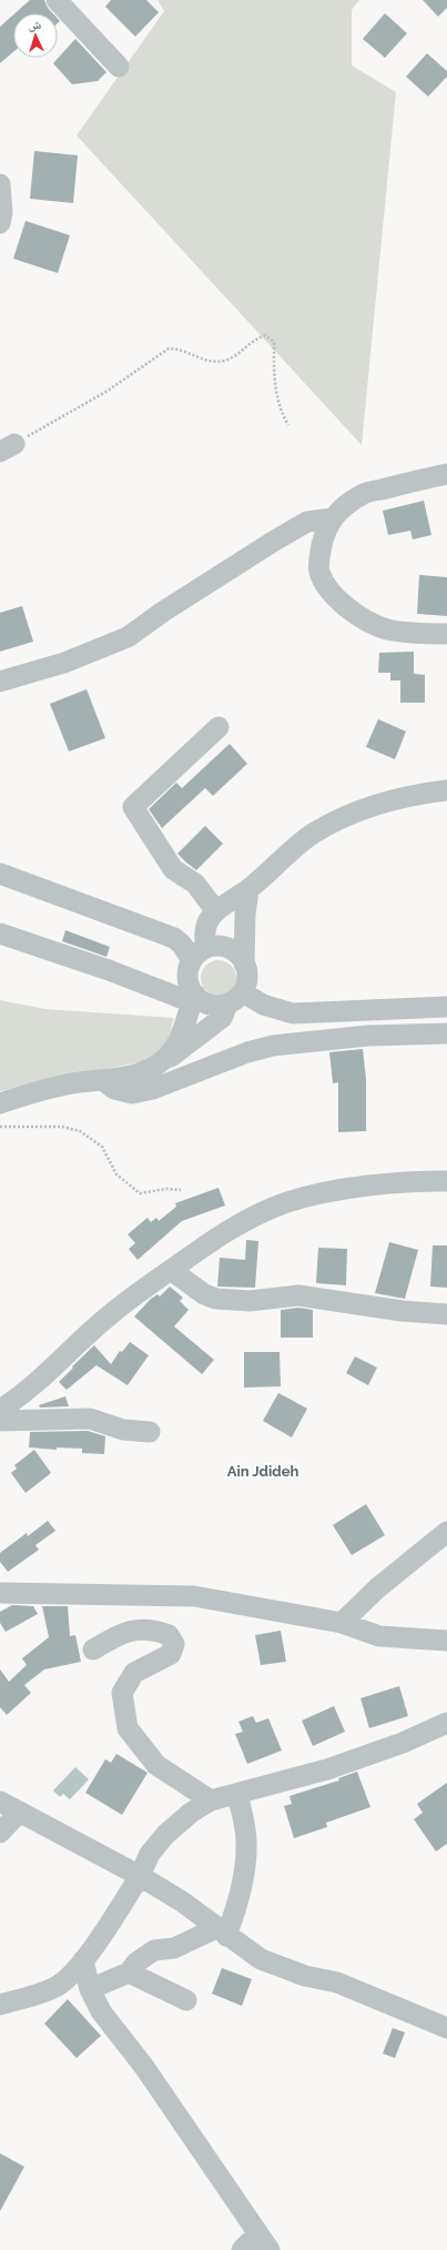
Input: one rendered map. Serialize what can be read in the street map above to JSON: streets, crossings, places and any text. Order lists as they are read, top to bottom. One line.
{"districts":["Ain Jdideh"],"north":"top"}
